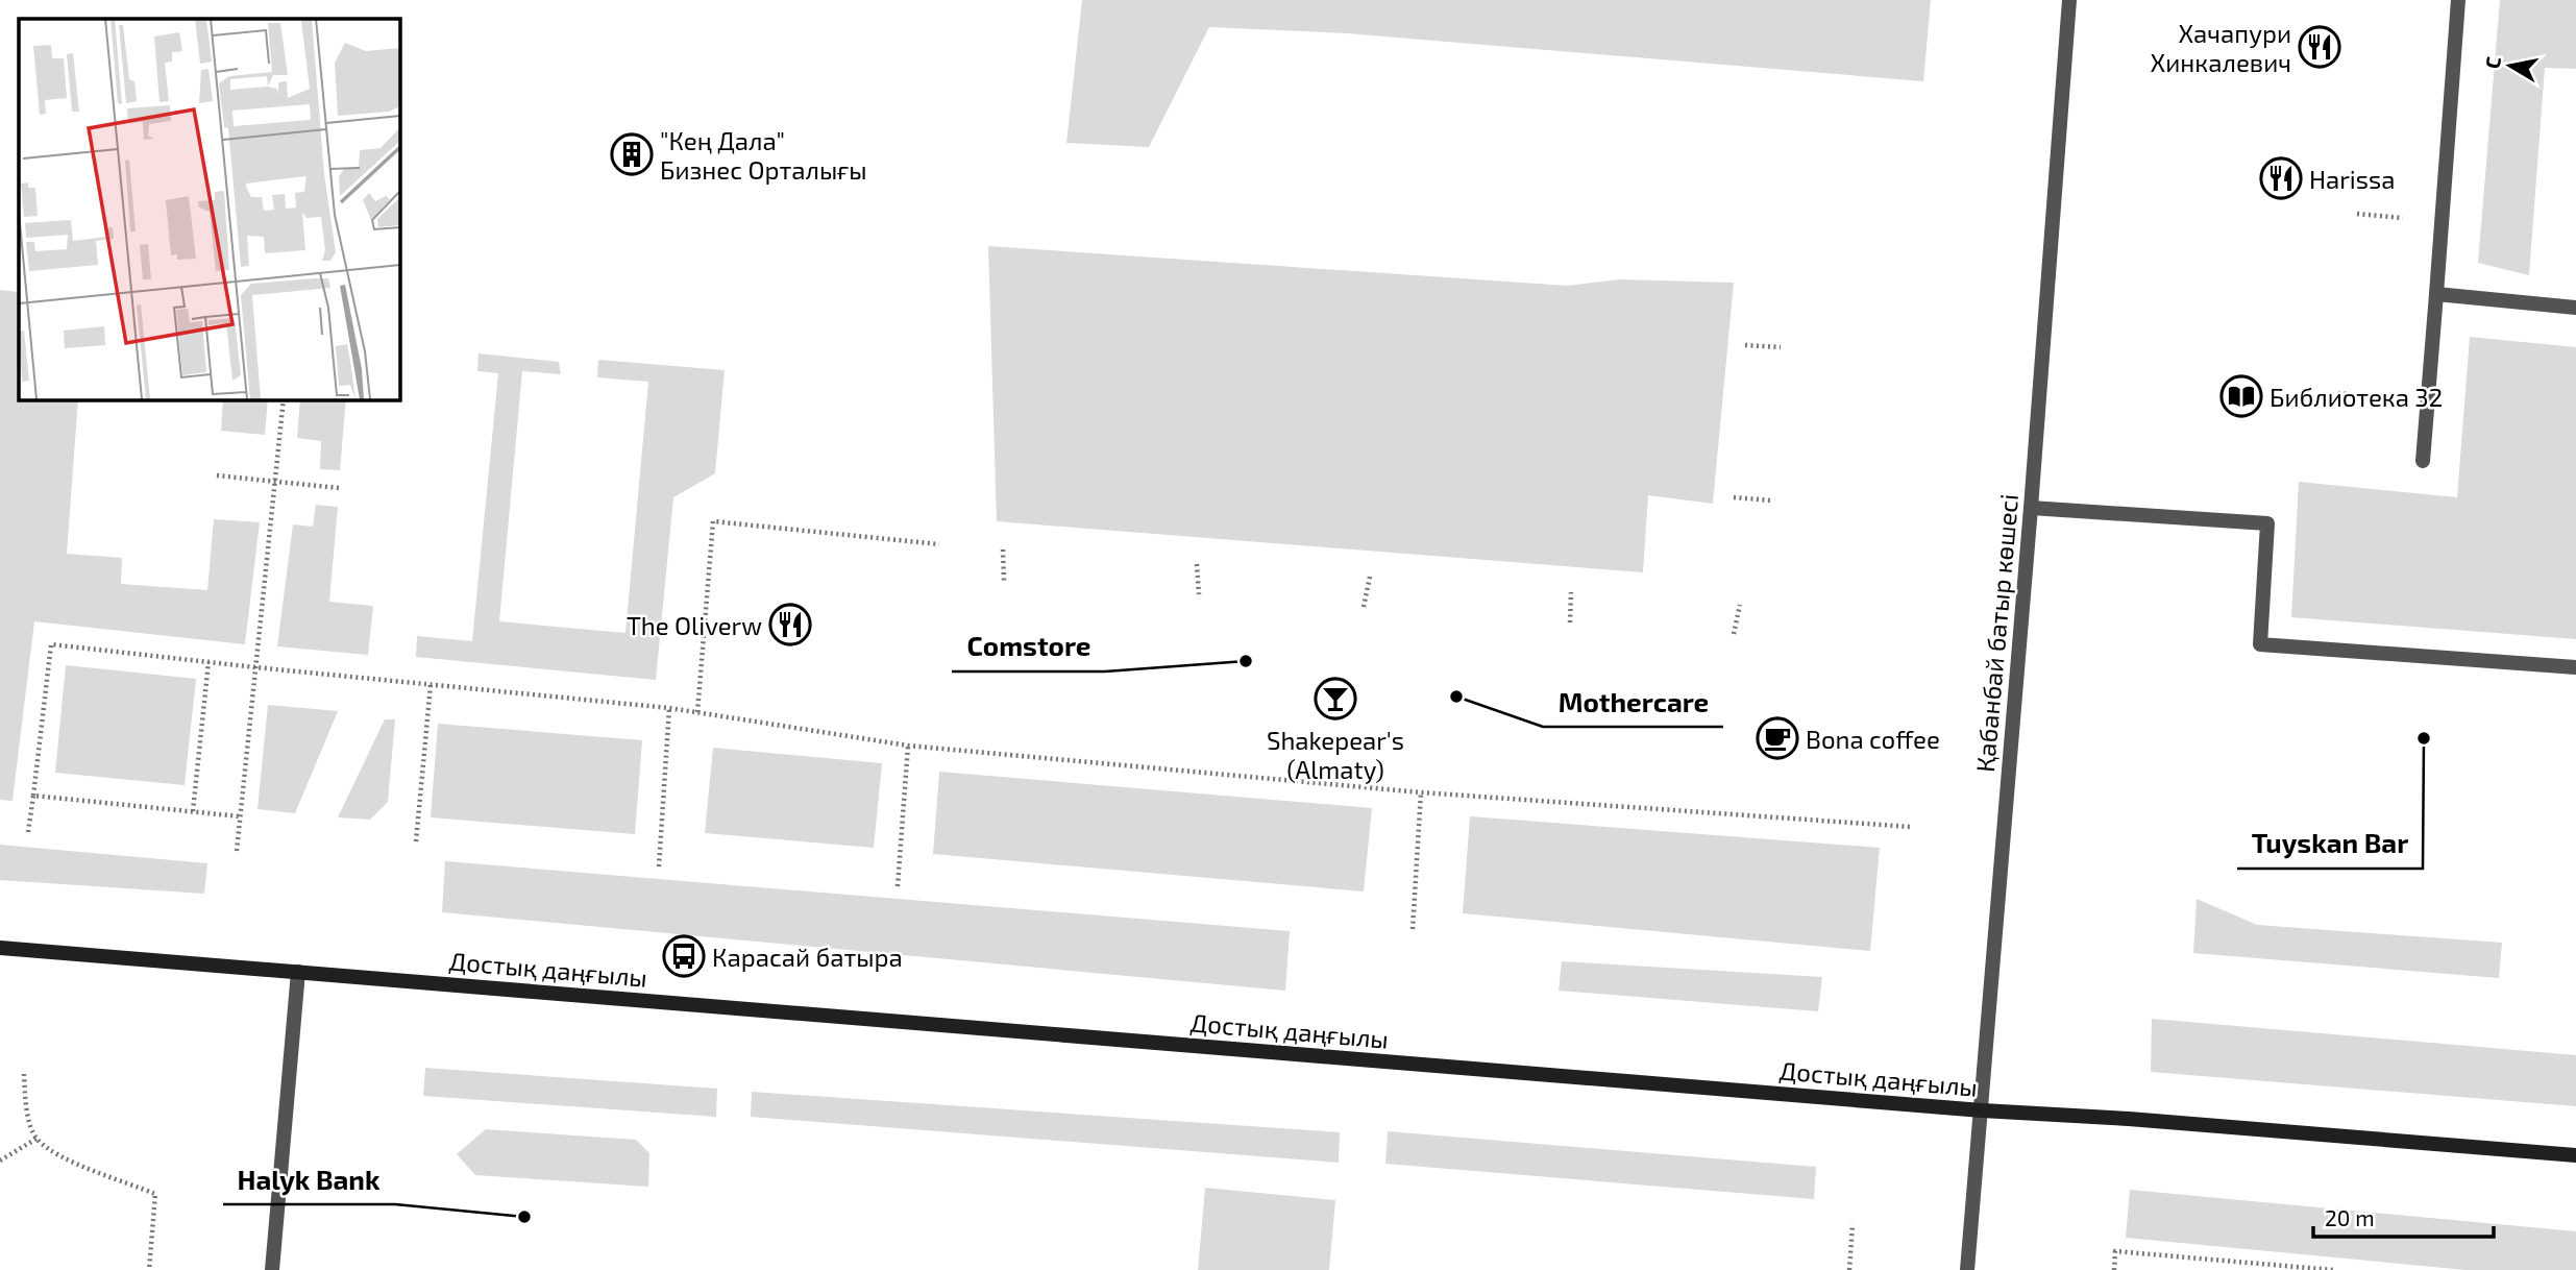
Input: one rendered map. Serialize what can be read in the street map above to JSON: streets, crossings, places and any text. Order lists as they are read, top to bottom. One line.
{"streets":{"main road":["Достық даңғылы"],"street":["Қабанбай батыр көшесі"]},"crossings":[["Қабанбай батыр көшесі","Достық даңғылы"]],"places":{"restaurant":["Хачапури Хинкалевич","Harissa","The Oliverw"],"building":["\"Кең Дала\" Бизнес Орталығы"],"library":["Библиотека 32"],"other":["Comstore","Mothercare","Tuyskan Bar","Halyk Bank"],"bar":["Shakepear's (Almaty)"],"cafe":["Bona coffee"],"bus stop":["Карасай батыра"]},"scale_bar":"20 m","north":"left"}
